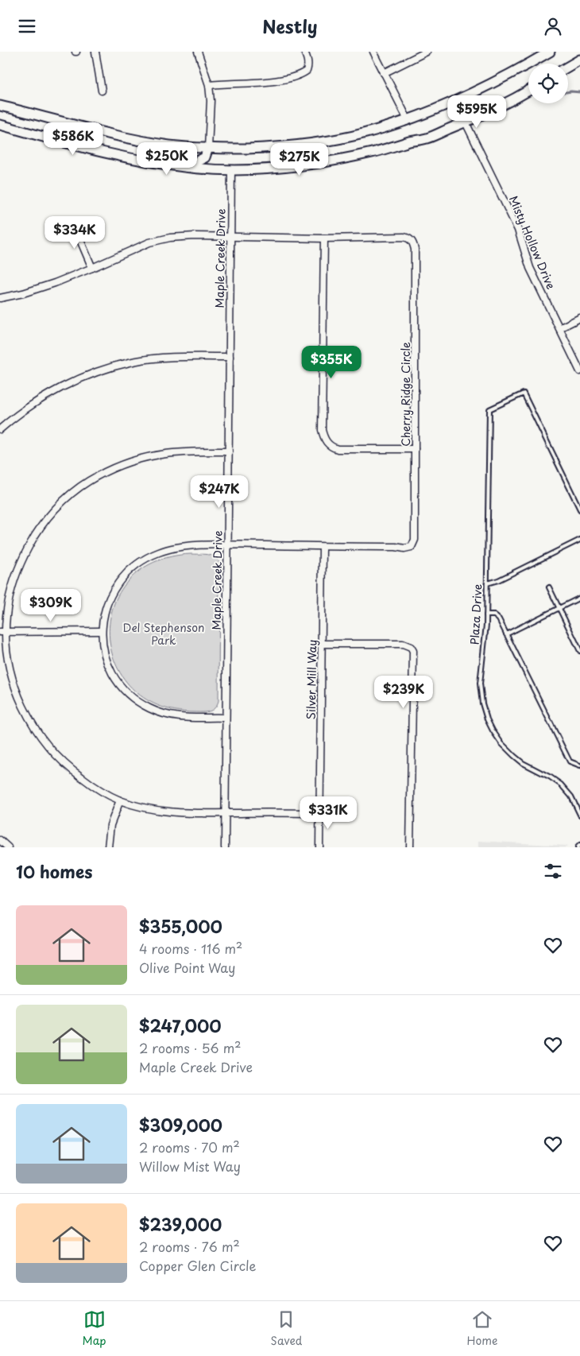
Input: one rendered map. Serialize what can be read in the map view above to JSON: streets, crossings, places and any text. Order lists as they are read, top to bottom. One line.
{"streets":{"street":["Misty Hollow Drive","Maple Creek Drive","Cherry Ridge Circle","Silver Mill Way"],"lane":["Plaza Drive"]},"crossings":[["Maple Creek Drive","Cherry Ridge Circle"],["Cherry Ridge Circle","Silver Mill Way"]],"parks":["Del Stephenson Park"],"page":{"header":"Nestly","price":["$595K","$586K","$250K","$275K","$334K","$355K","$247K","$309K","$239K","$331K"],"heading":"10 homes","list":[{"name":"$355,000","note":"4 rooms · 116 m² · Olive Point Way"},{"name":"$247,000","note":"2 rooms · 56 m² · Maple Creek Drive"},{"name":"$309,000","note":"2 rooms · 70 m² · Willow Mist Way"},{"name":"$239,000","note":"2 rooms · 76 m² · Copper Glen Circle"}],"tabs":["Map","Saved","Home"]}}
